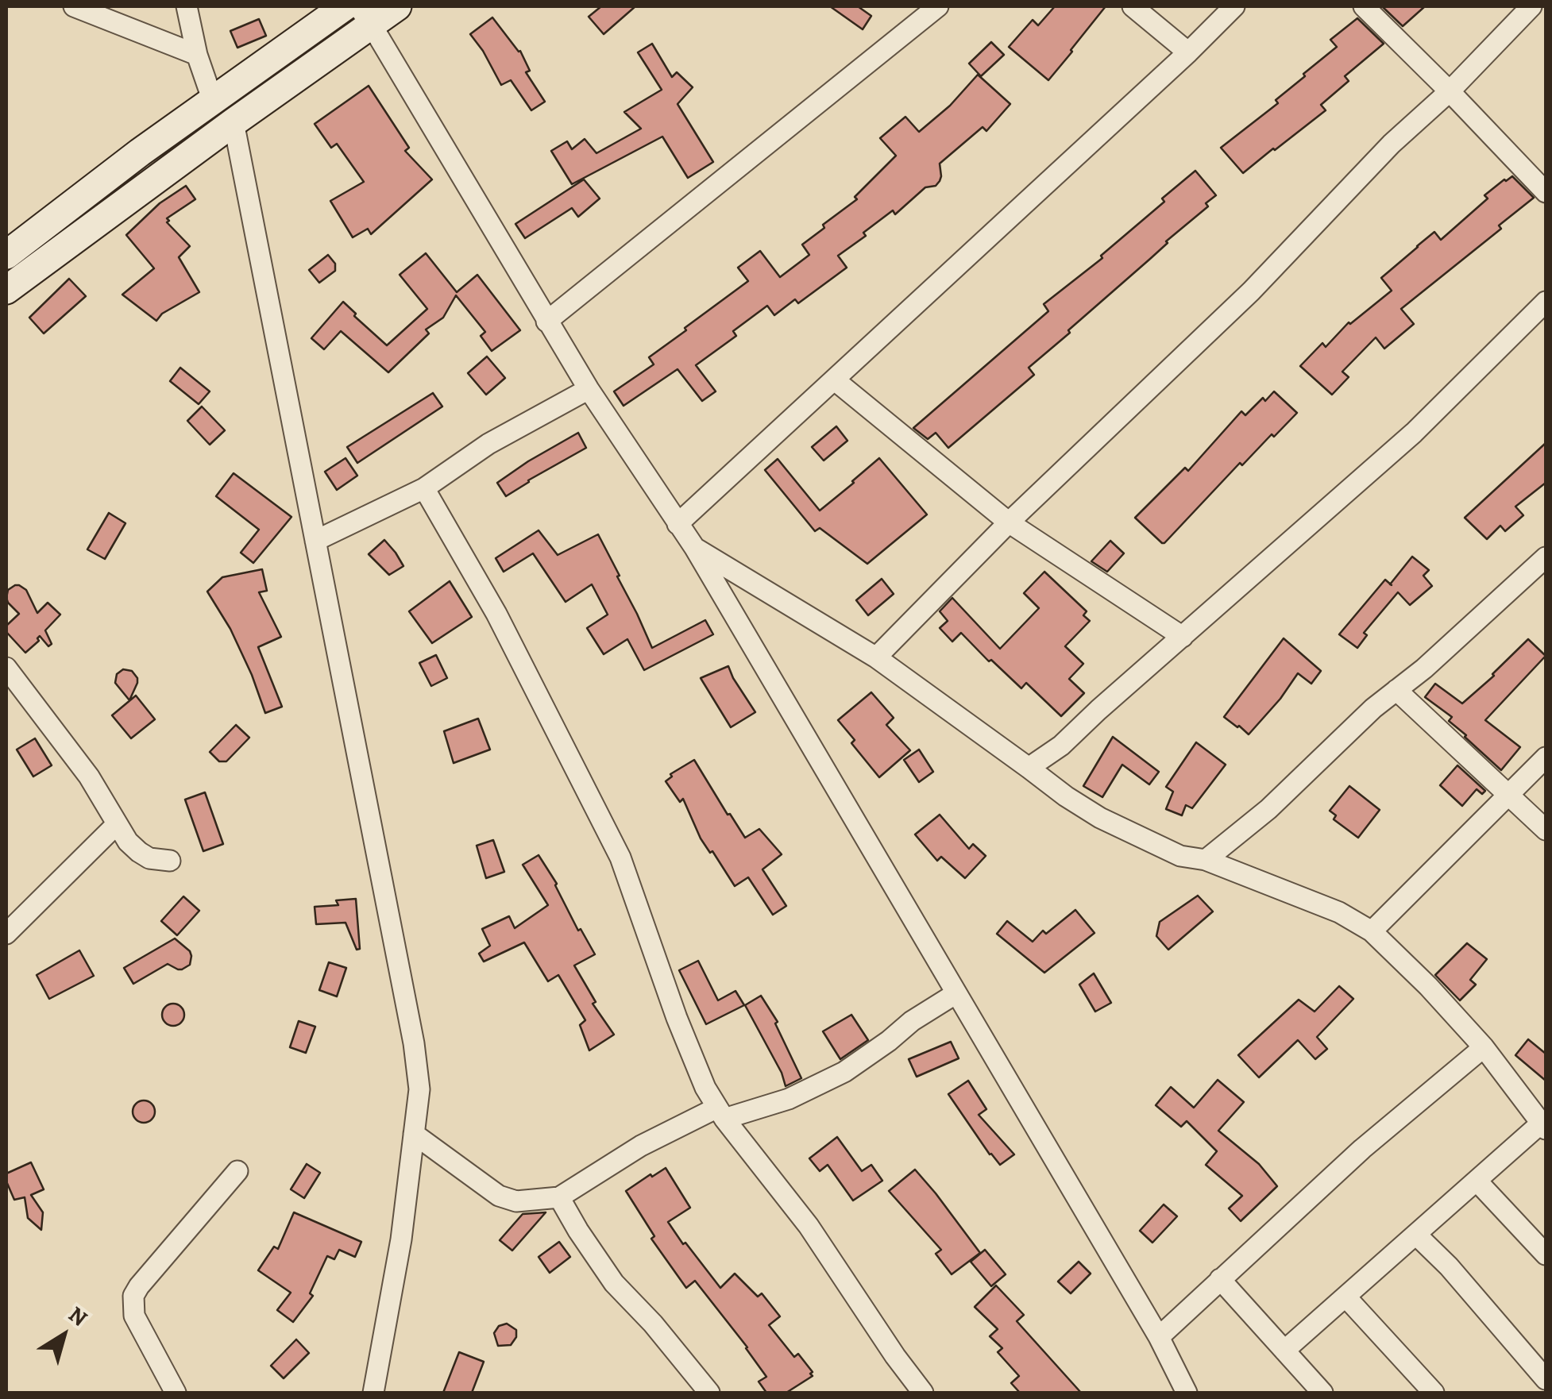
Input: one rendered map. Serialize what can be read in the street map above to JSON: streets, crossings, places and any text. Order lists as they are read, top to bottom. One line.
{"north":"top right"}
